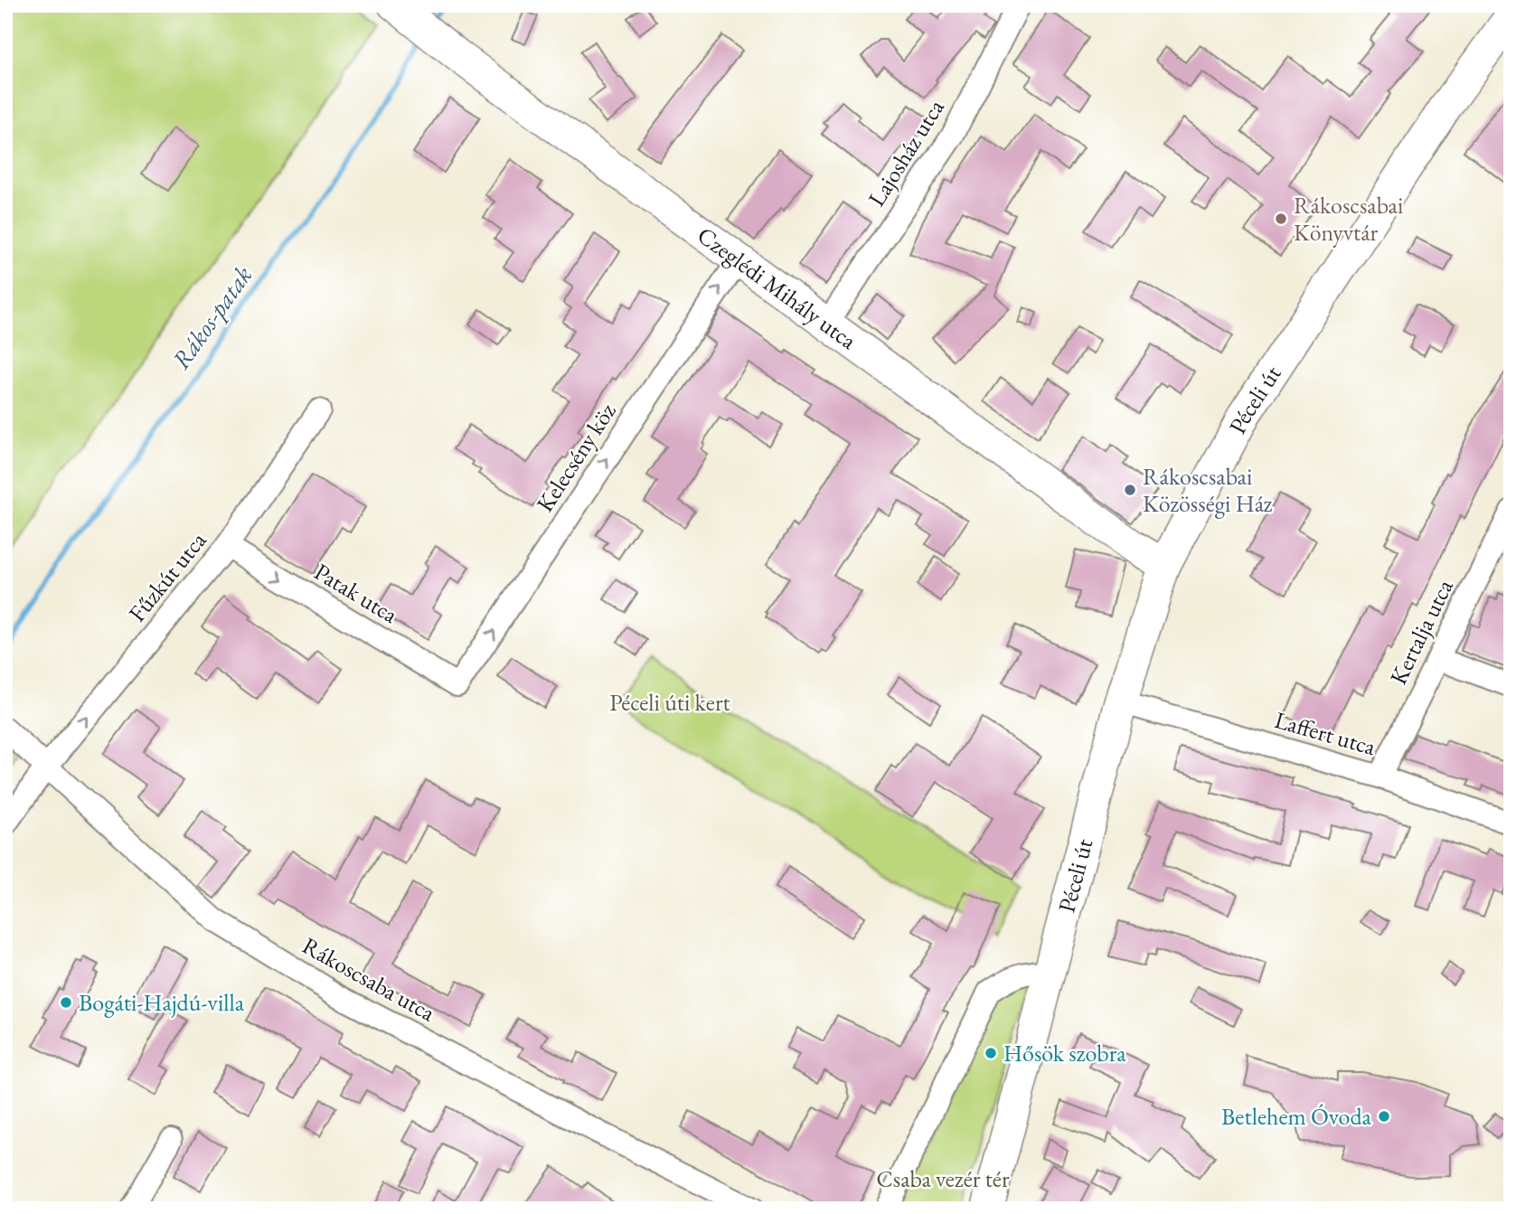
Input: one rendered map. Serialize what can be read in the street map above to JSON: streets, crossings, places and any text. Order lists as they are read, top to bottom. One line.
{"streets":{"main road":["Czeglédi Mihály utca","Péceli út"],"street":["Lajosház utca","Kelecsény köz","Fűzkút utca","Patak utca","Kertalja utca","Laffert utca","Rákoscsaba utca"]},"crossings":[["Lajosház utca","Czeglédi Mihály utca"],["Czeglédi Mihály utca","Péceli út"],["Czeglédi Mihály utca","Kelecsény köz"],["Péceli út","Laffert utca"],["Kelecsény köz","Patak utca"],["Fűzkút utca","Patak utca"],["Fűzkút utca","Rákoscsaba utca"],["Kertalja utca","Laffert utca"]],"one_way":["Kelecsény köz","Fűzkút utca","Patak utca"],"water":["Rákos-patak"],"parks":["Péceli úti kert","Csaba vezér tér"],"places":["Rákoscsabai Könyvtár","Rákoscsabai Közösségi Ház","Bogáti-Hajdú-villa","Hősök szobra","Betlehem Óvoda"]}
